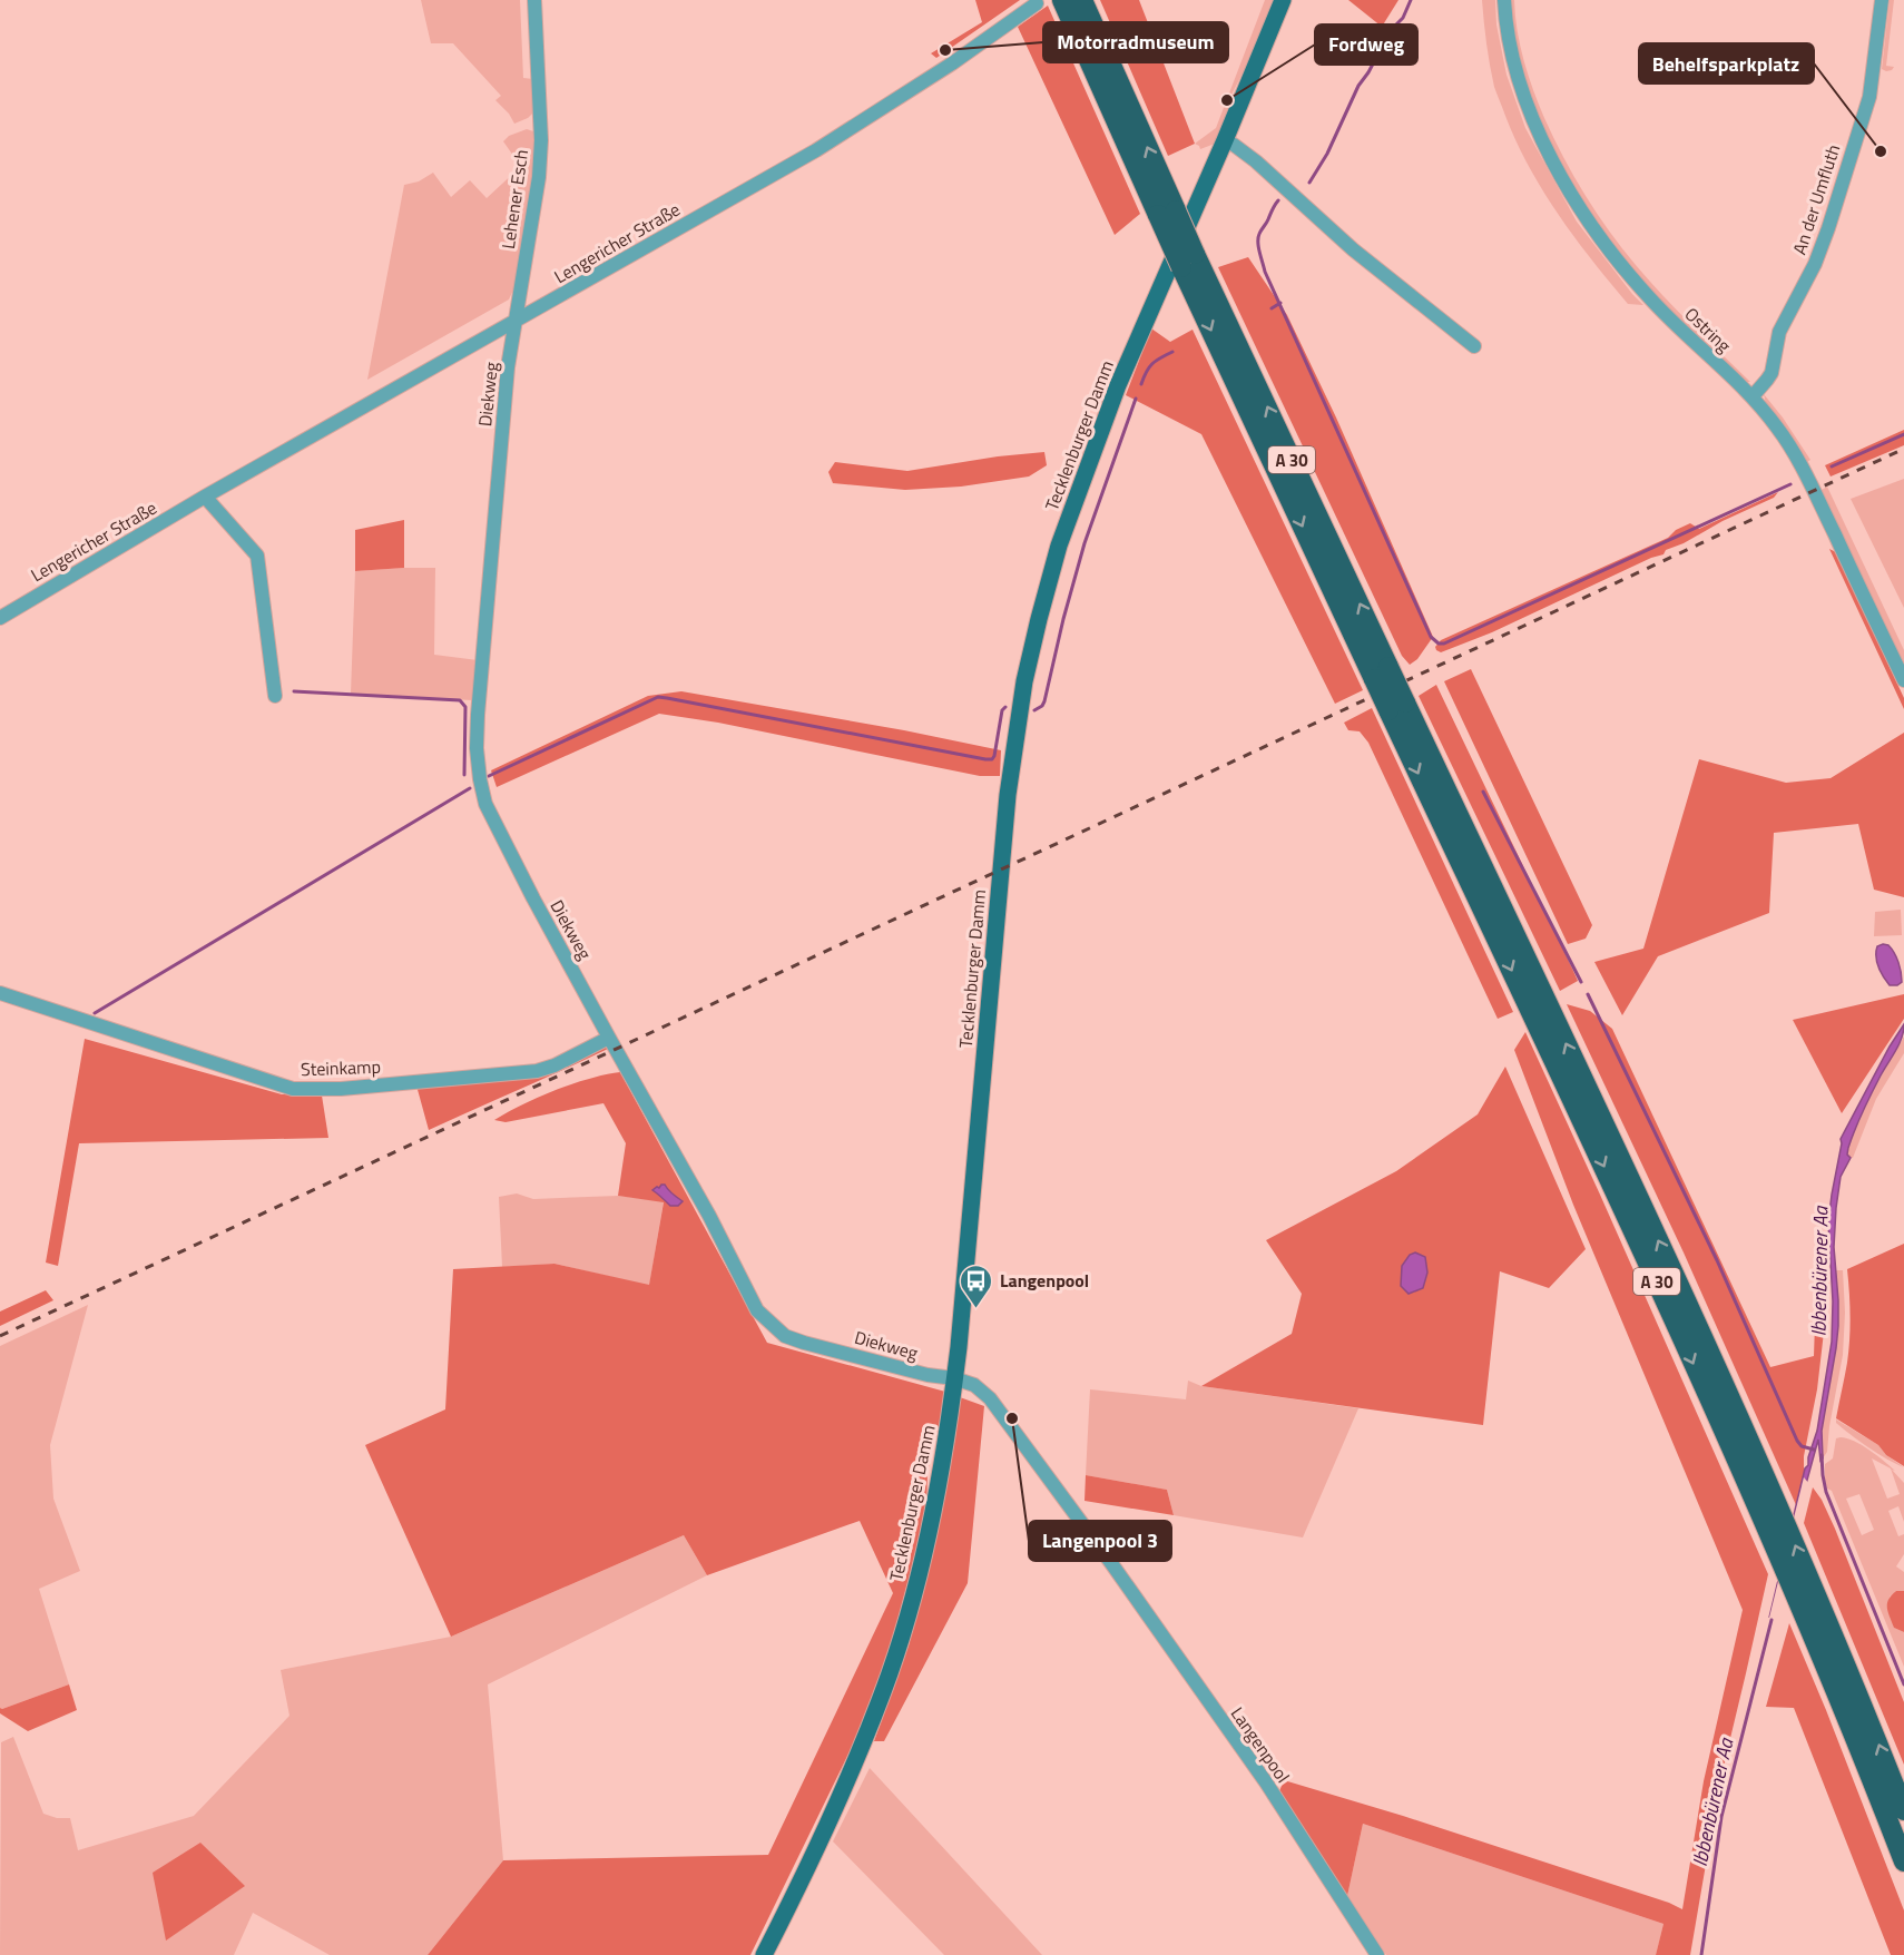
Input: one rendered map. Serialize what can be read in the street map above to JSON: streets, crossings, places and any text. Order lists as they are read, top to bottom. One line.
{"streets":{"highway":["A 30"],"main road":["Tecklenburger Damm"],"street":["Lehener Esch","An der Umfluth","Lengericher Straße","Ostring","Diekweg","Steinkamp","Langenpool"]},"crossings":[["Lehener Esch","Lengericher Straße"],["Lehener Esch","Diekweg"],["An der Umfluth","Ostring"],["Lengericher Straße","Diekweg"],["Diekweg","Tecklenburger Damm"],["Diekweg","Steinkamp"],["Diekweg","Langenpool"],["Tecklenburger Damm","Langenpool"]],"water":["Ibbenbürener Aa"],"places":{"other":["Motorradmuseum","Fordweg","Behelfsparkplatz","Langenpool 3"],"bus stop":["Langenpool"]}}
